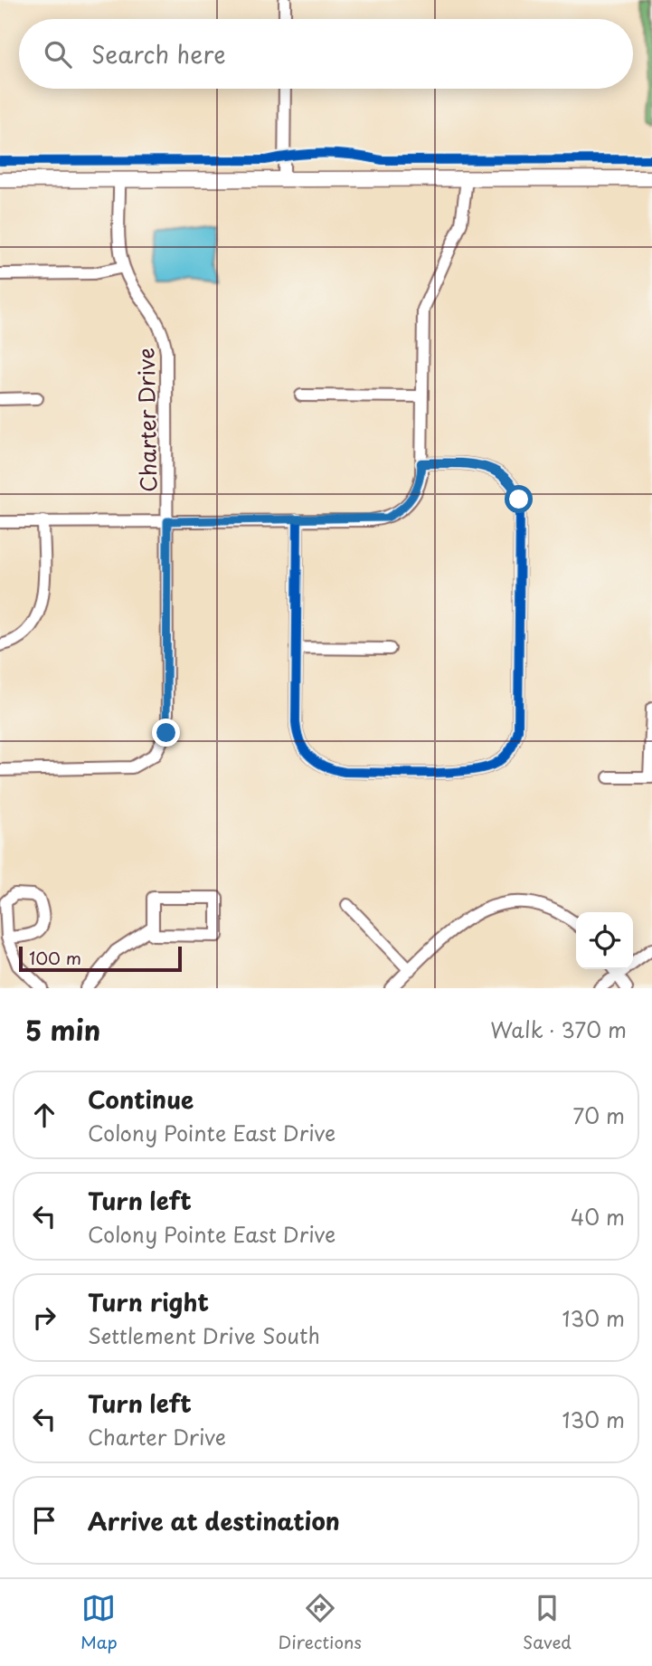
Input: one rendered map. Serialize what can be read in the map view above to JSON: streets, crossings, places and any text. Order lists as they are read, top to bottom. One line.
{"streets":{"street":["Charter Drive"]},"scale_bar":"100 m","page":{"search":"Search here","scale":"100 m","heading":["5 min","Walk · 370 m"],"list":[["Continue","Colony Pointe East Drive","70 m"],["Turn left","Colony Pointe East Drive","40 m"],["Turn right","Settlement Drive South","130 m"],["Turn left","Charter Drive","130 m"],"Arrive at destination"],"nav":["Map","Directions","Saved"]}}
